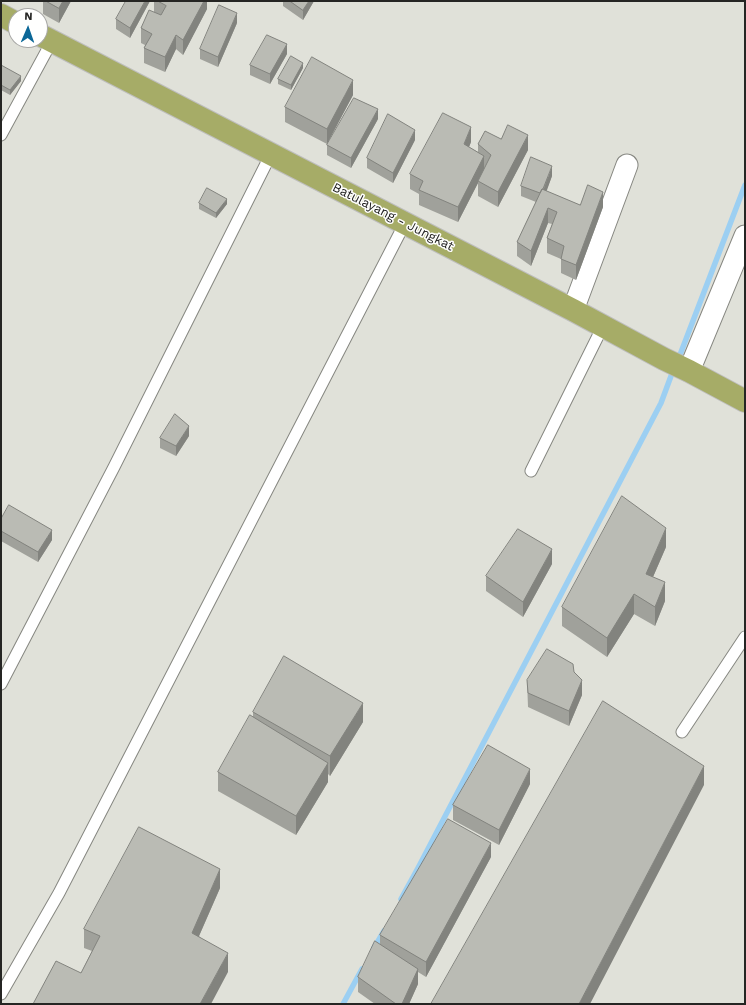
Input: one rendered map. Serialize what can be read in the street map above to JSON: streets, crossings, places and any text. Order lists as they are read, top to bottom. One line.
{"streets":{"highway":["Batulayang - Jungkat"]},"north":"top"}
